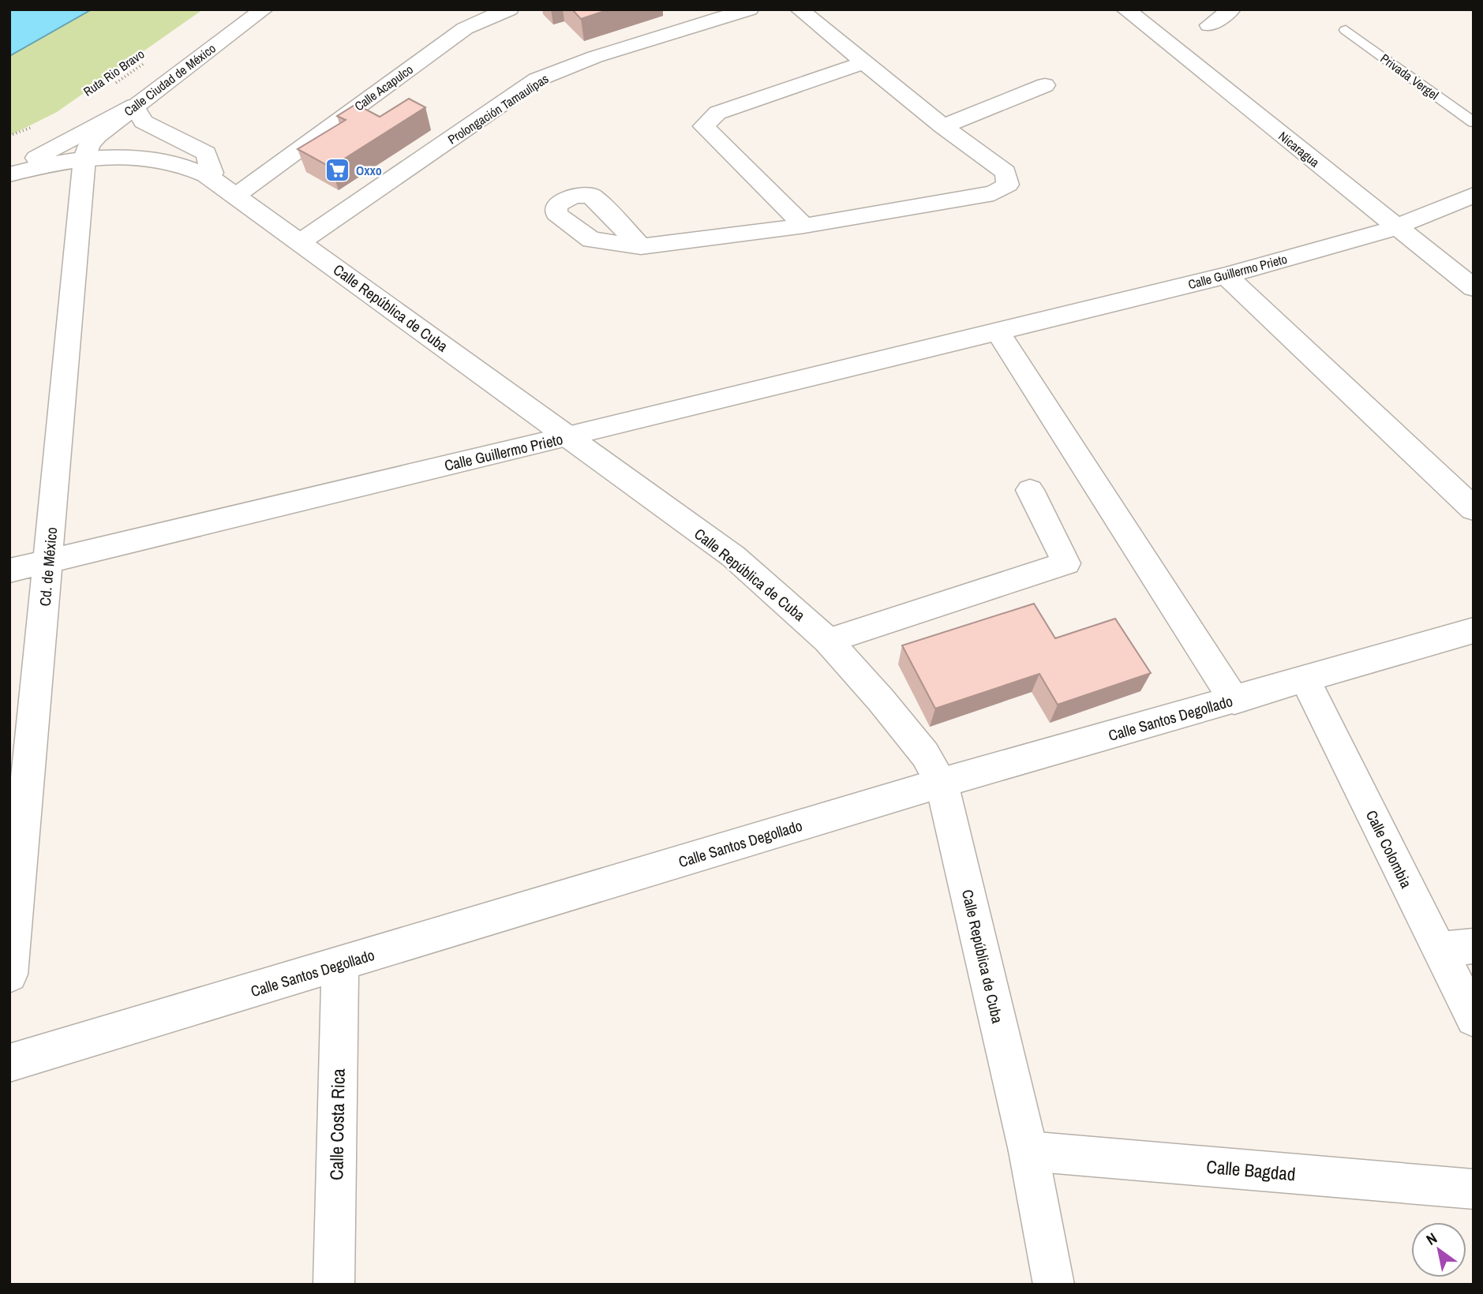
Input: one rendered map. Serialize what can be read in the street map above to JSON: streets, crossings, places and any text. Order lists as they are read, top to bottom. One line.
{"streets":{"street":["Calle Ciudad de México","Calle Acapulco","Prolongación Tamaulipas","Nicaragua","Calle Guillermo Prieto","Calle República de Cuba","Cd. de México","Calle Santos Degollado","Calle Colombia","Calle Costa Rica","Calle Bagdad"],"lane":["Privada Vergel"],"path":["Ruta Rio Bravo"]},"crossings":[["Calle Ciudad de México","Calle República de Cuba"],["Calle Ciudad de México","Cd. de México"],["Calle Acapulco","Calle República de Cuba"],["Prolongación Tamaulipas","Calle República de Cuba"],["Nicaragua","Calle Guillermo Prieto"],["Calle Guillermo Prieto","Calle República de Cuba"],["Calle Guillermo Prieto","Cd. de México"],["Calle República de Cuba","Cd. de México"],["Calle República de Cuba","Calle Santos Degollado"],["Calle República de Cuba","Calle Bagdad"],["Calle Santos Degollado","Calle Colombia"],["Calle Santos Degollado","Calle Costa Rica"]],"places":{"supermarket":["Oxxo"]},"north":"top left"}
